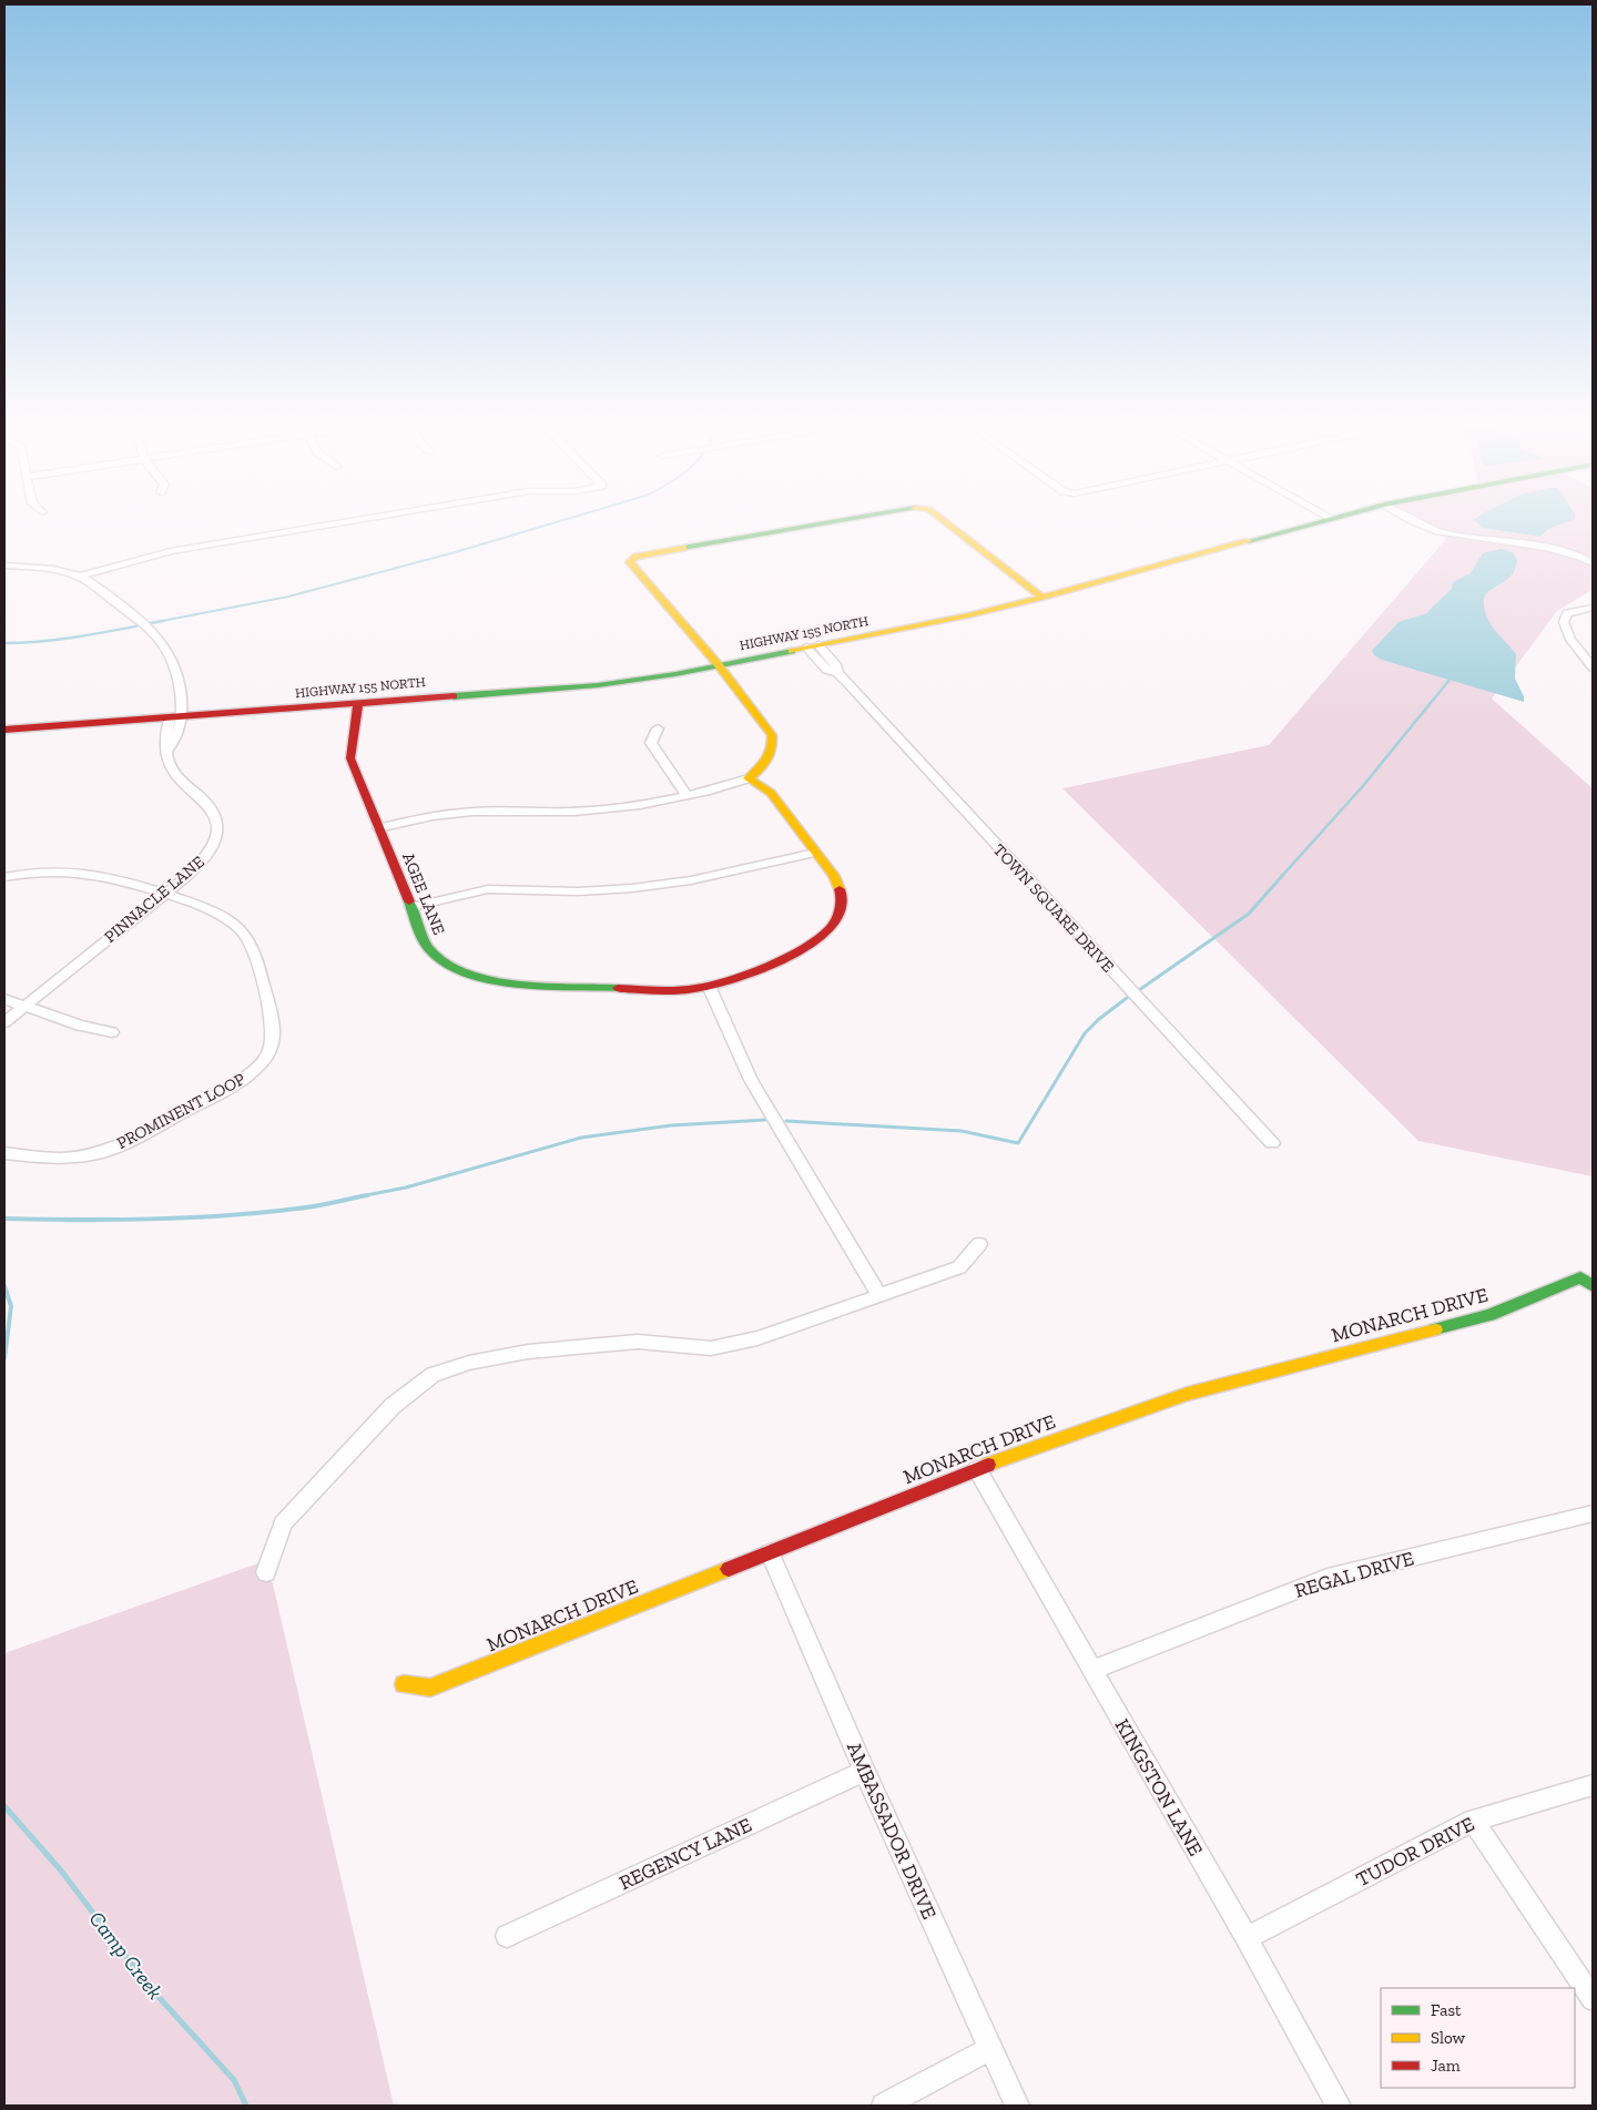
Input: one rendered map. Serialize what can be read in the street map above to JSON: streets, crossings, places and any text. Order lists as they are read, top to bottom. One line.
{"streets":{"street":["HIGHWAY 155 NORTH","AGEE LANE","PINNACLE LANE","TOWN SQUARE DRIVE","PROMINENT LOOP","MONARCH DRIVE","REGAL DRIVE","KINGSTON LANE","AMBASSADOR DRIVE","TUDOR DRIVE","REGENCY LANE"]},"crossings":[["HIGHWAY 155 NORTH","AGEE LANE"],["HIGHWAY 155 NORTH","PINNACLE LANE"],["HIGHWAY 155 NORTH","TOWN SQUARE DRIVE"],["PINNACLE LANE","PROMINENT LOOP"],["MONARCH DRIVE","KINGSTON LANE"],["MONARCH DRIVE","AMBASSADOR DRIVE"],["REGAL DRIVE","KINGSTON LANE"],["KINGSTON LANE","TUDOR DRIVE"],["AMBASSADOR DRIVE","REGENCY LANE"]],"water":["Camp Creek"],"legend":["Fast","Slow","Jam"]}
